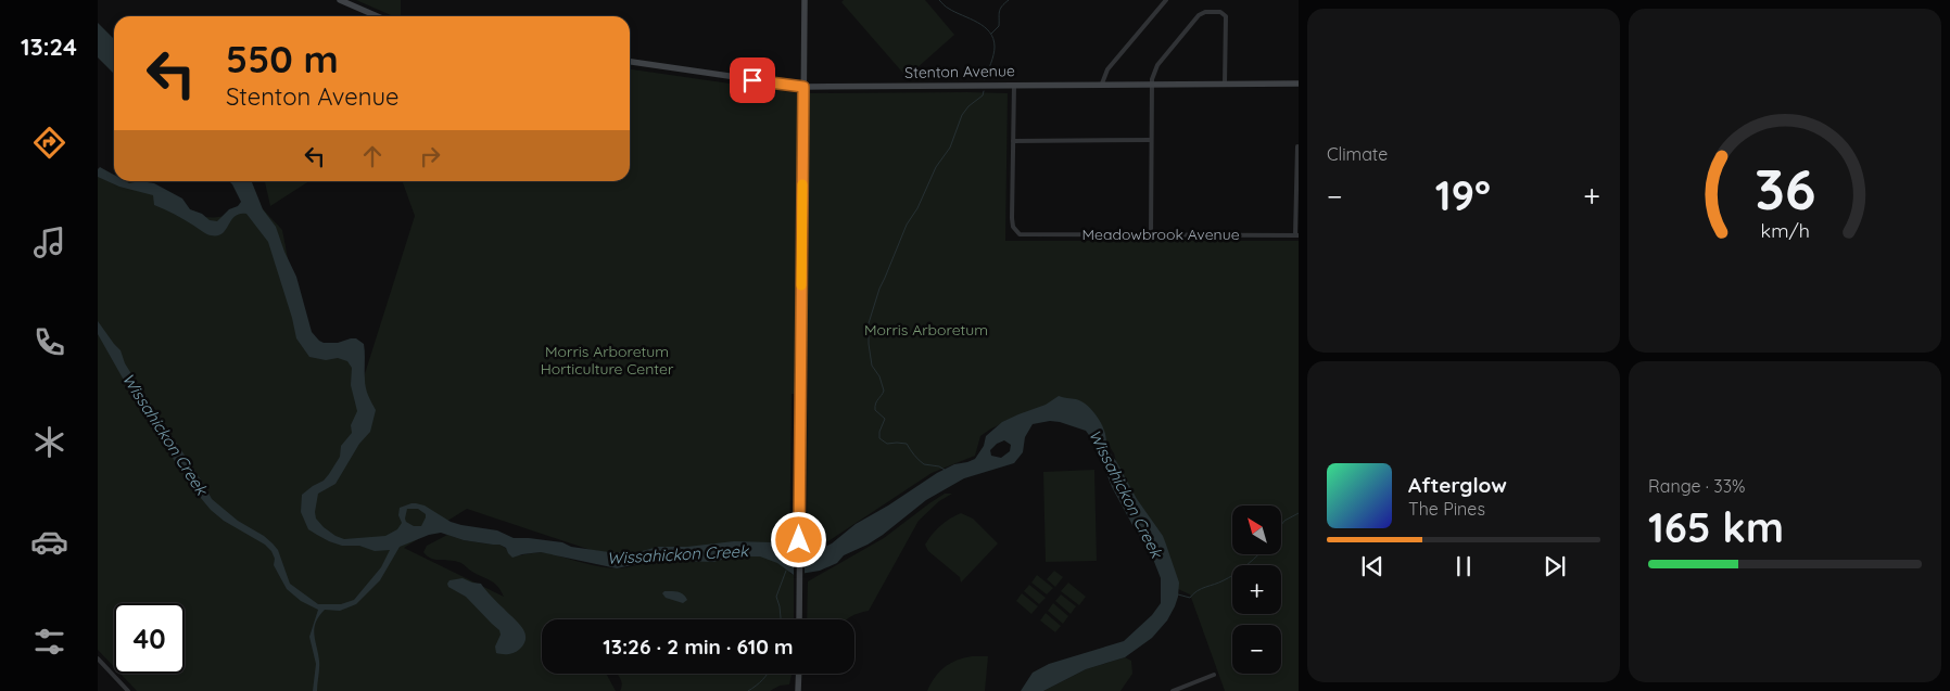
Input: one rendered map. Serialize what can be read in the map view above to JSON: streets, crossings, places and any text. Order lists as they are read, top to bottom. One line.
{"streets":{"street":["Stenton Avenue","Meadowbrook Avenue"]},"water":["Wissahickon Creek"],"parks":["Morris Arboretum","Morris Arboretum Horticulture Center"],"north":"top left","page":{"tabs":"13:24","tile":["Climate",["Range · 33%","165 km"]],"turn":["550 m","Stenton Avenue"],"heat":["−","19°","+"],"song":["Afterglow","The Pines"],"map_buttons":["+","−"],"limit":"40","trip":"13:26 · 2 min · 610 m","gauge":["36","km/h"]}}
